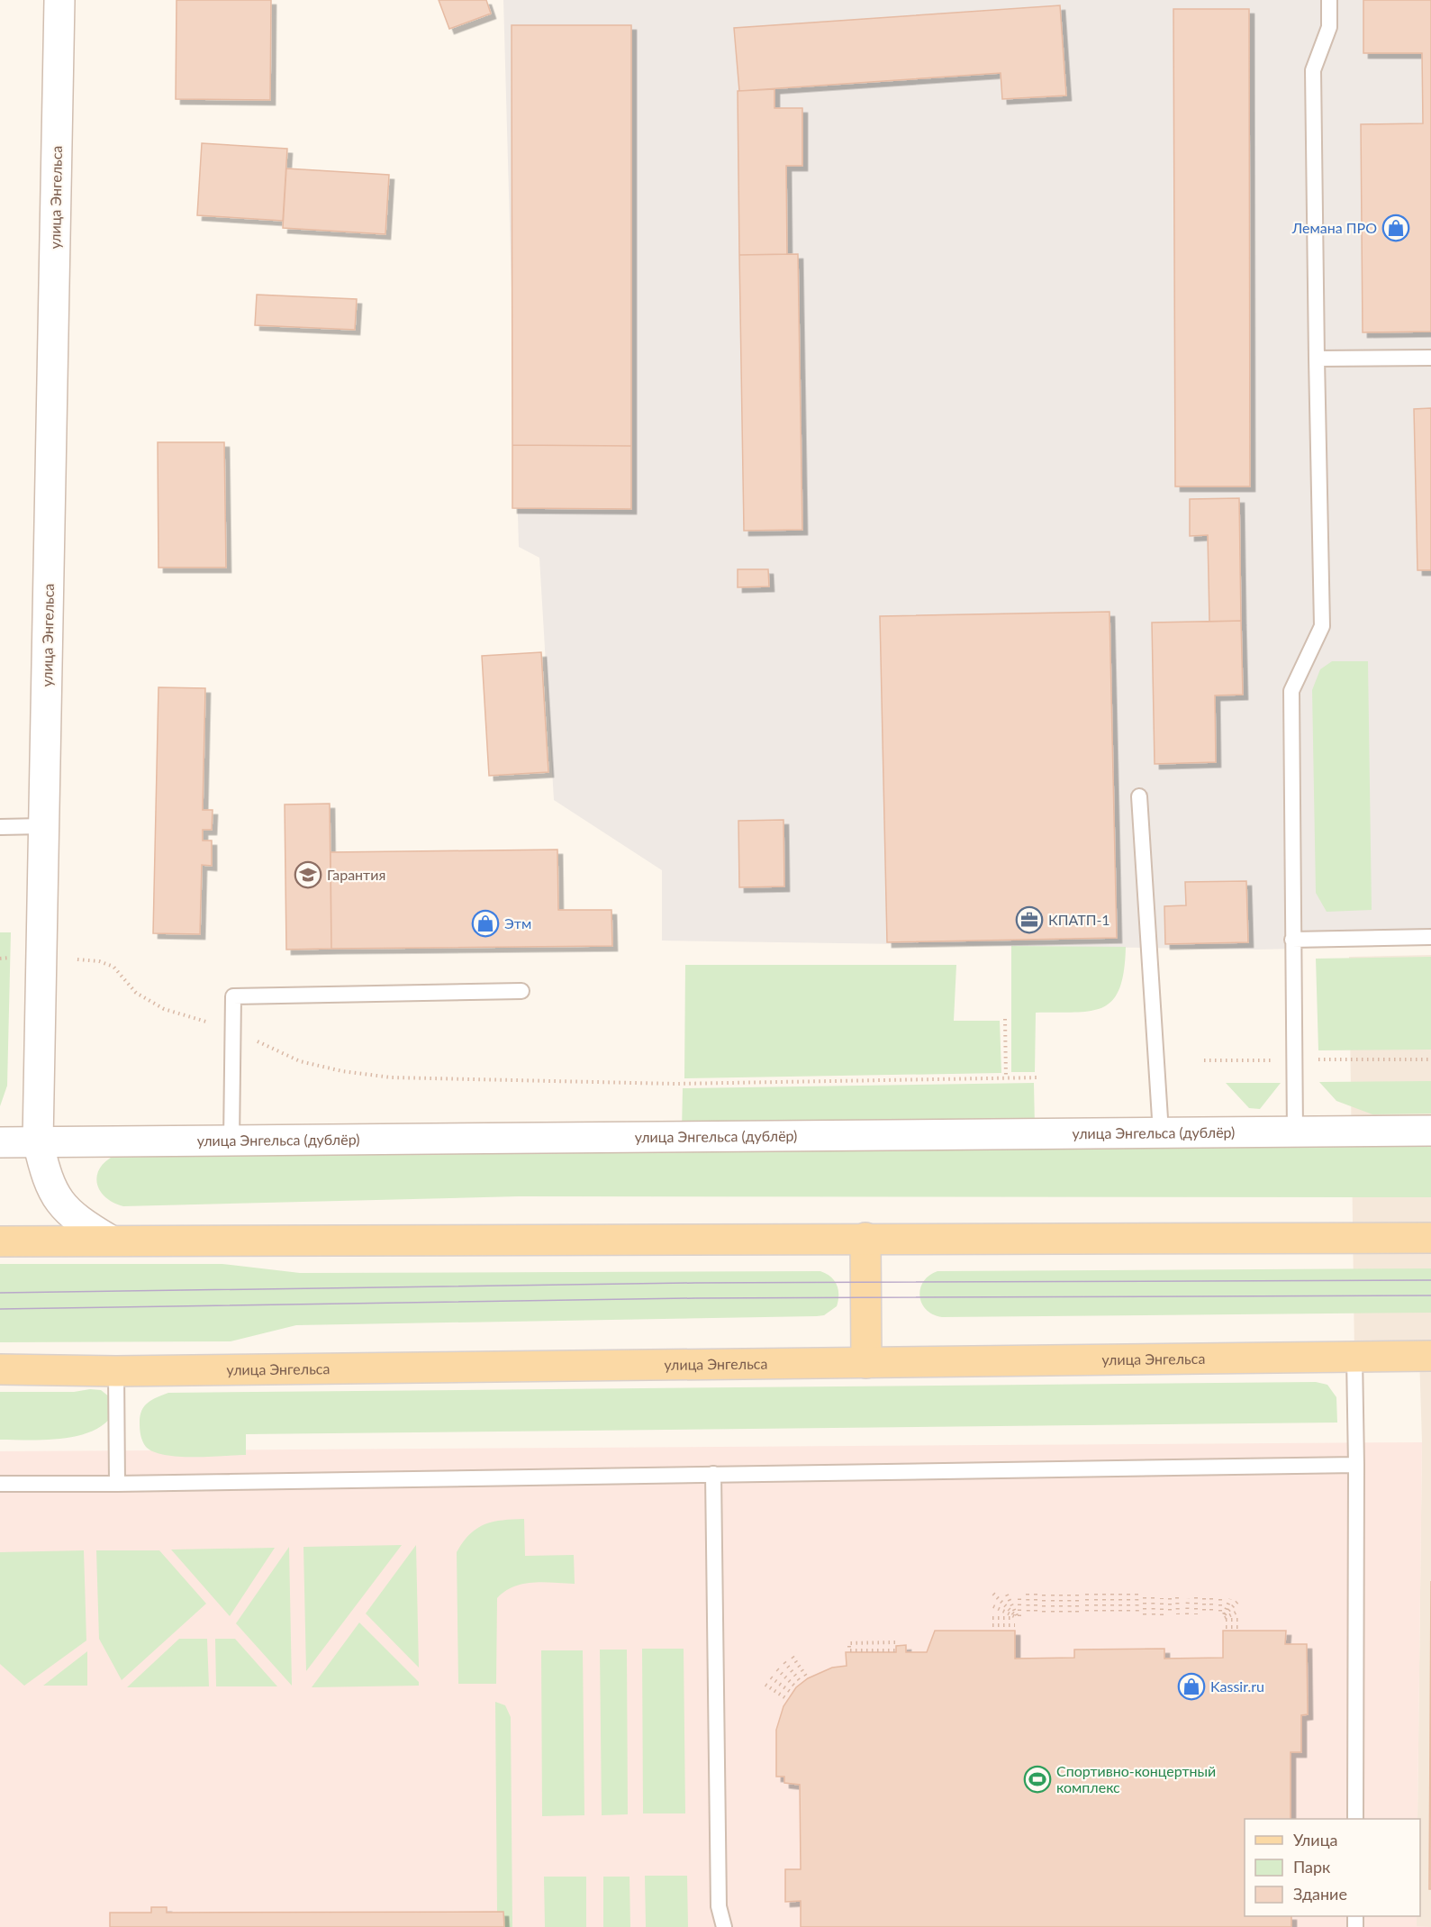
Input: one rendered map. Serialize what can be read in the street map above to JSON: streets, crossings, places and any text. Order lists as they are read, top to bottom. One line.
{"streets":{"main road":["улица Энгельса"],"street":["улица Энгельса (дублёр)"]},"crossings":[["улица Энгельса","улица Энгельса (дублёр)"]],"places":{"shop":["Лемана ПРО","Этм","Kassir.ru"],"school or university":["Гарантия"],"office":["КПАТП-1"],"sports":["Спортивно-концертный комплекс"]},"legend":["Улица","Парк","Здание"]}
